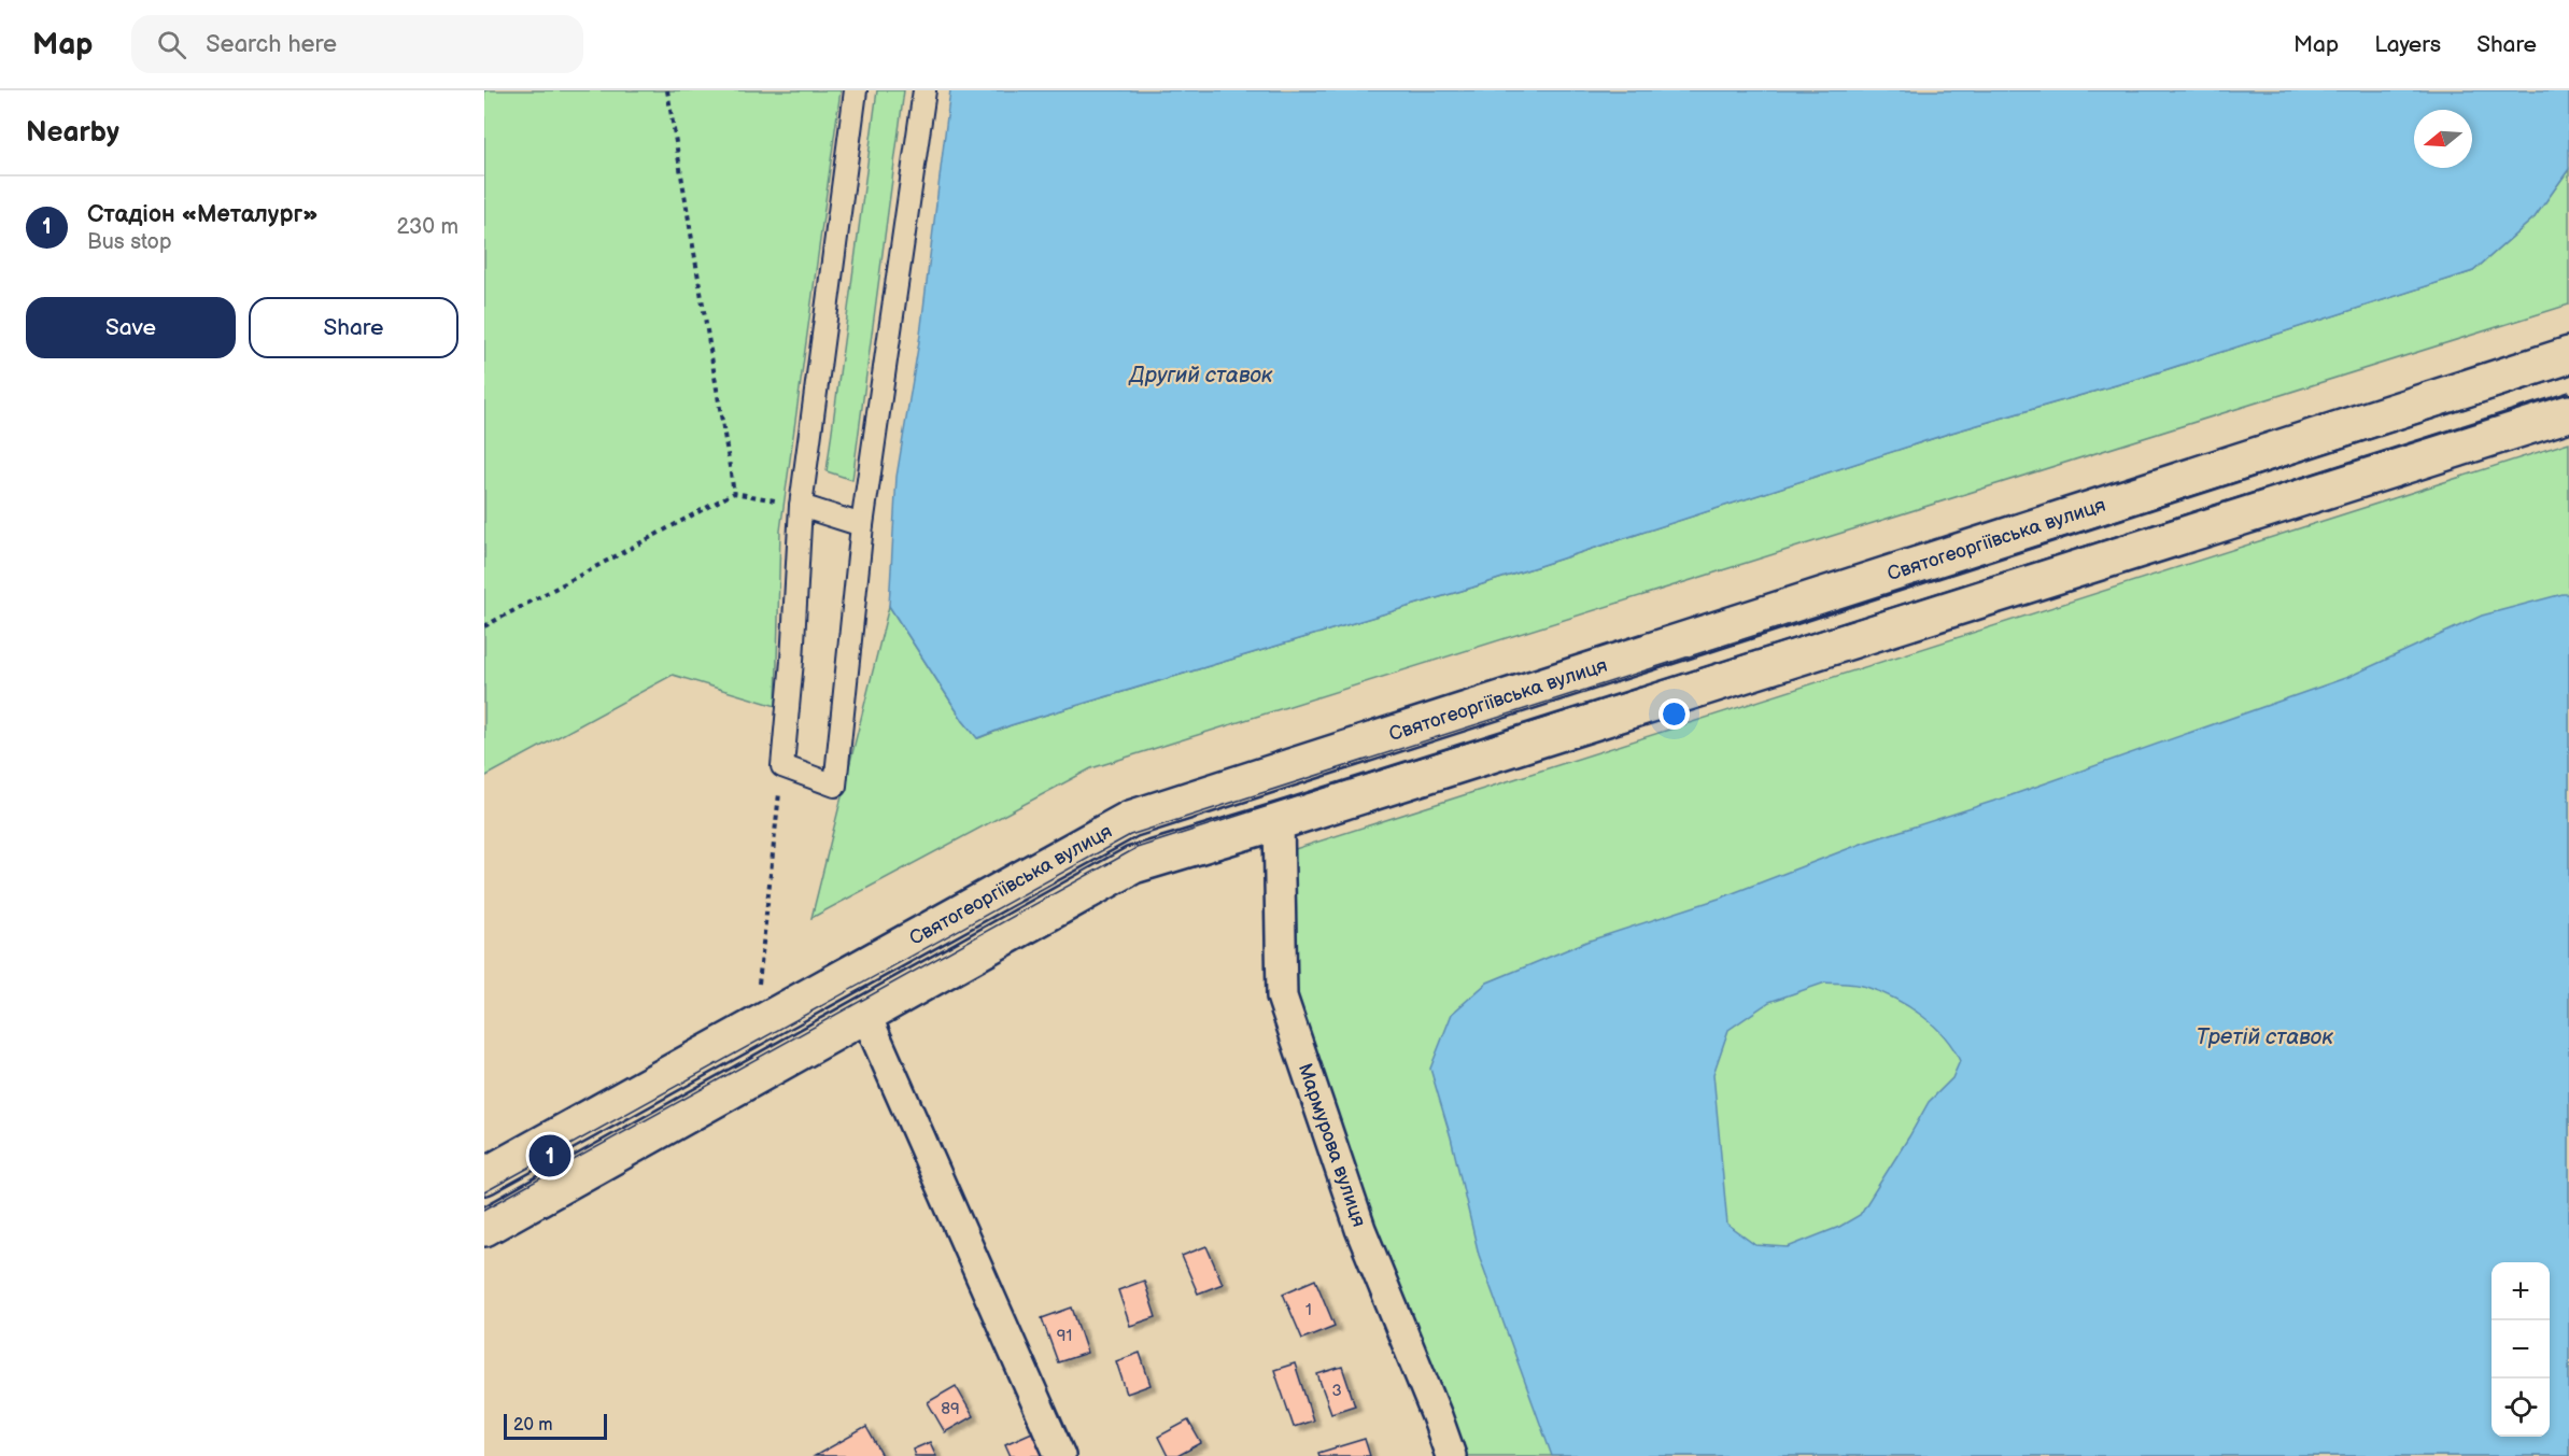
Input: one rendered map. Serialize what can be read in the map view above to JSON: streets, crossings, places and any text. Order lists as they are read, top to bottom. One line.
{"streets":{"main road":["Святогеоргіївська вулиця"],"street":["Мармурова вулиця"]},"water":["Другий ставок","Третій ставок"],"house_numbers":["1","91","3","89"],"scale_bar":"20 m","north":"left","page":{"header":"Map","search":"Search here","nav":["Map","Layers","Share"],"heading":"Nearby","list":[{"mark":"1","name":"Стадіон «Металург»","note":"Bus stop","value":"230 m"}],"buttons":["Save","Share"],"pins":"1","map_buttons":["+","−"],"scale":"20 m"}}
